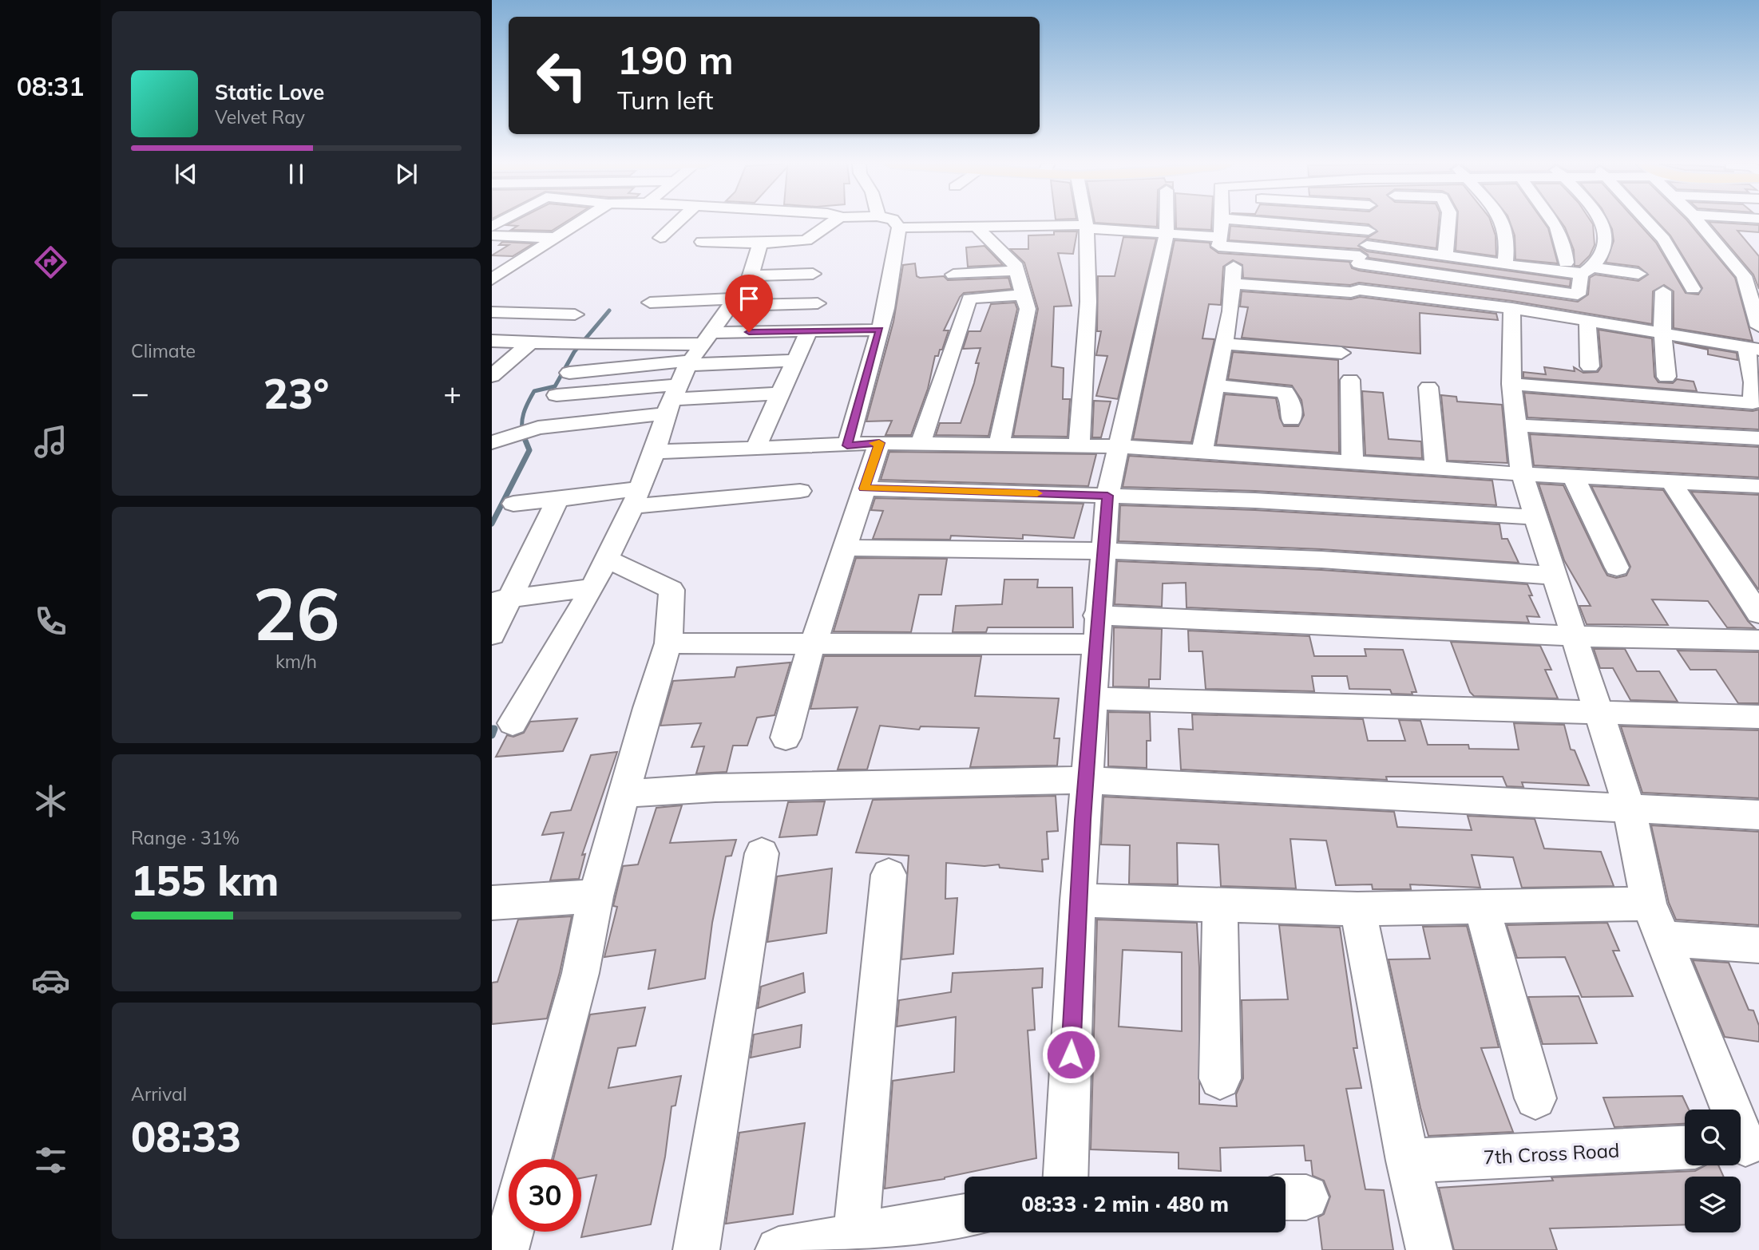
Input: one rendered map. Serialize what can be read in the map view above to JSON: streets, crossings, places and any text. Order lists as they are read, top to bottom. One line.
{"streets":{"street":["7th Cross Road"]},"page":{"tabs":"08:31","turn":["190 m","Turn left"],"song":["Static Love","Velvet Ray"],"tile":["Climate",["26","km/h"],["Range · 31%","155 km"],["Arrival","08:33"]],"heat":["−","23°","+"],"limit":"30","trip":"08:33 · 2 min · 480 m"}}
